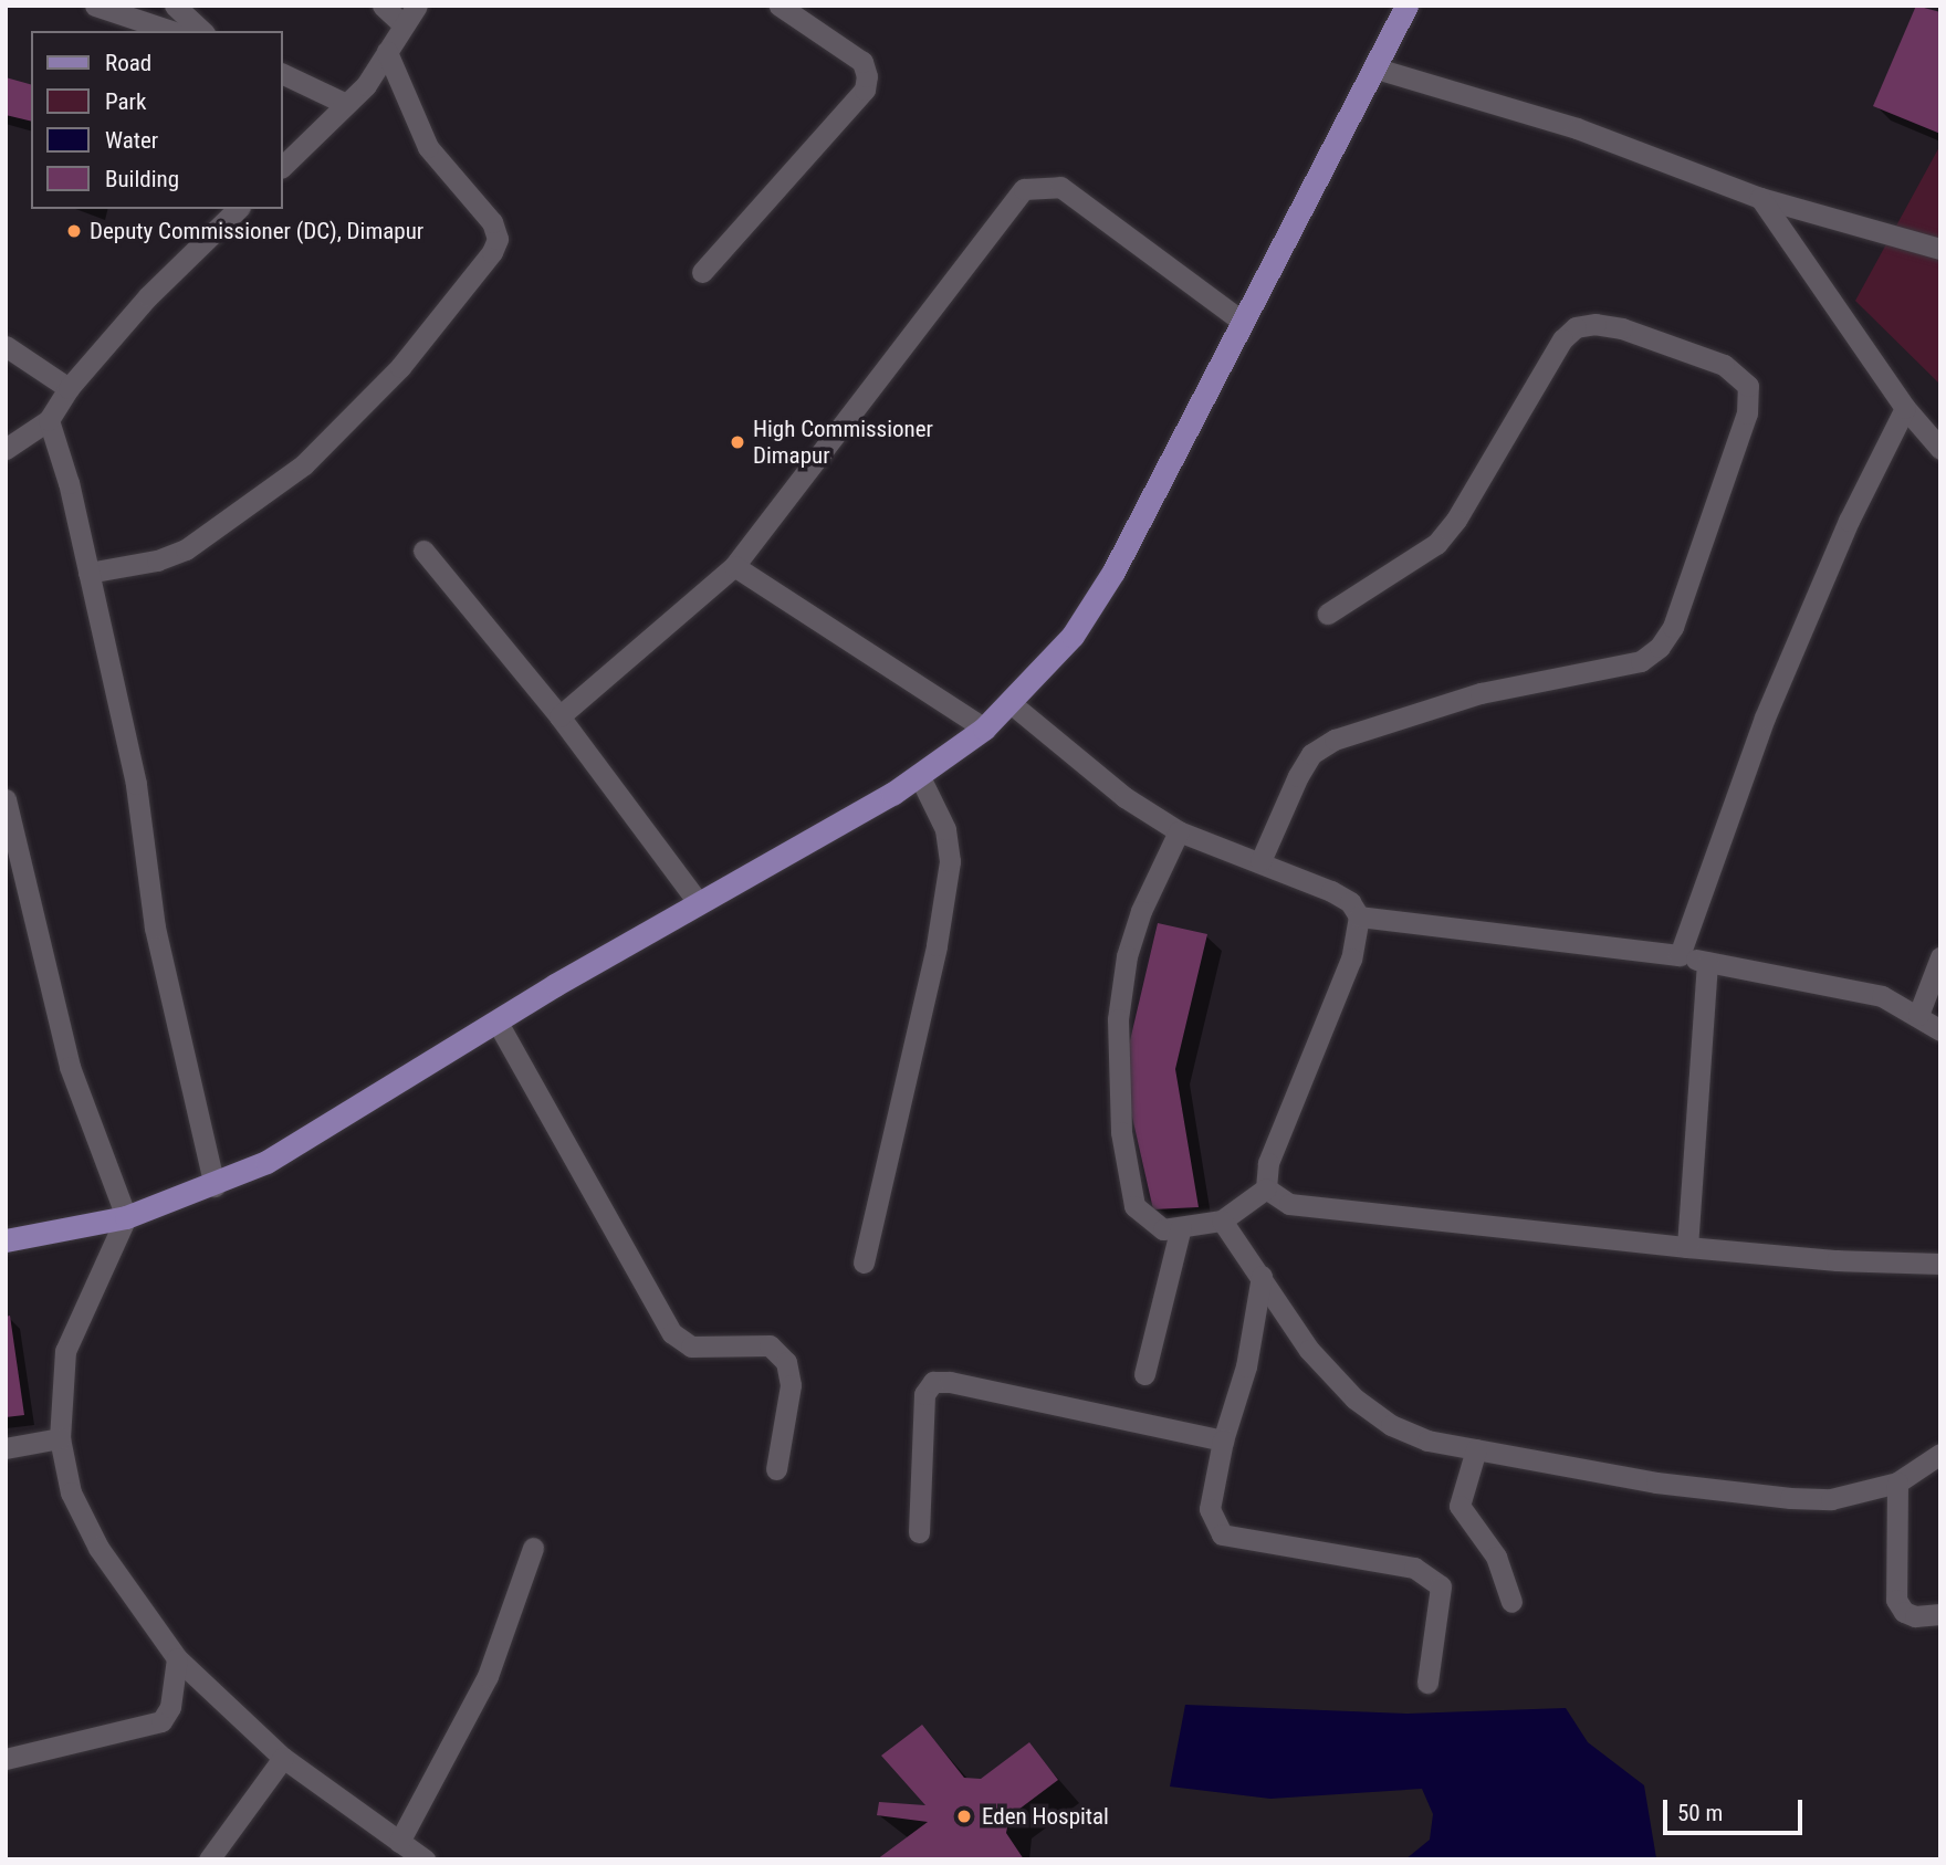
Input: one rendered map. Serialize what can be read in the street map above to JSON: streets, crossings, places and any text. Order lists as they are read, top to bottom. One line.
{"places":["Deputy Commissioner (DC), Dimapur","High Commissioner Dimapur","Eden Hospital"],"legend":["Road","Park","Water","Building"],"scale_bar":"50 m"}
